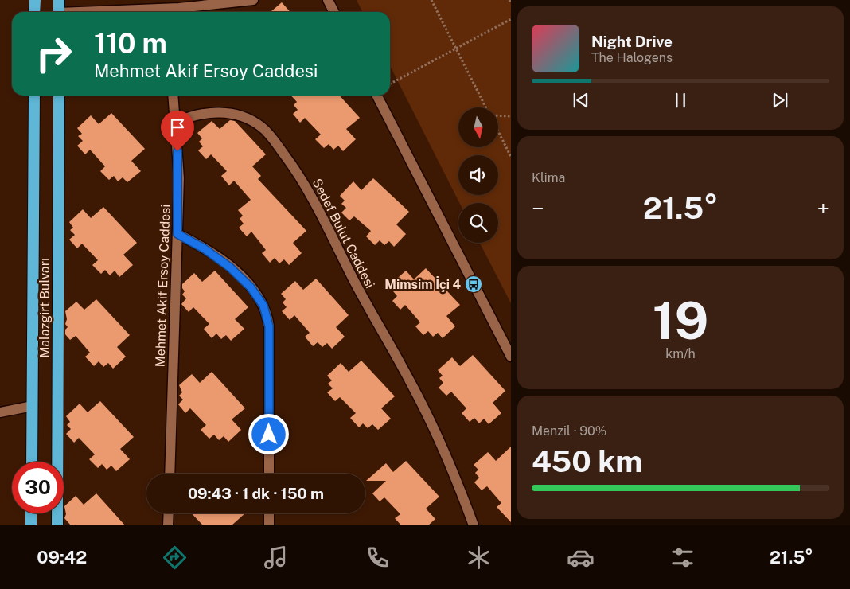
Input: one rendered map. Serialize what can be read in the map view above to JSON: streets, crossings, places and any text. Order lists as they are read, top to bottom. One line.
{"streets":{"highway":["Malazgirt Bulvarı"],"street":["Sedef Bulut Caddesi","Mehmet Akif Ersoy Caddesi"]},"crossings":[["Sedef Bulut Caddesi","Mehmet Akif Ersoy Caddesi"]],"places":{"bus stop":["Mimsim İçi 4"]},"north":"bottom","page":{"turn":["110 m","Mehmet Akif Ersoy Caddesi"],"song":["Night Drive","The Halogens"],"tile":["Klima",["19","km/h"],["Menzil · 90%","450 km"]],"heat":["−","21.5°","+"],"limit":"30","trip":"09:43 · 1 dk · 150 m","tabs":["09:42","21.5°"]}}
